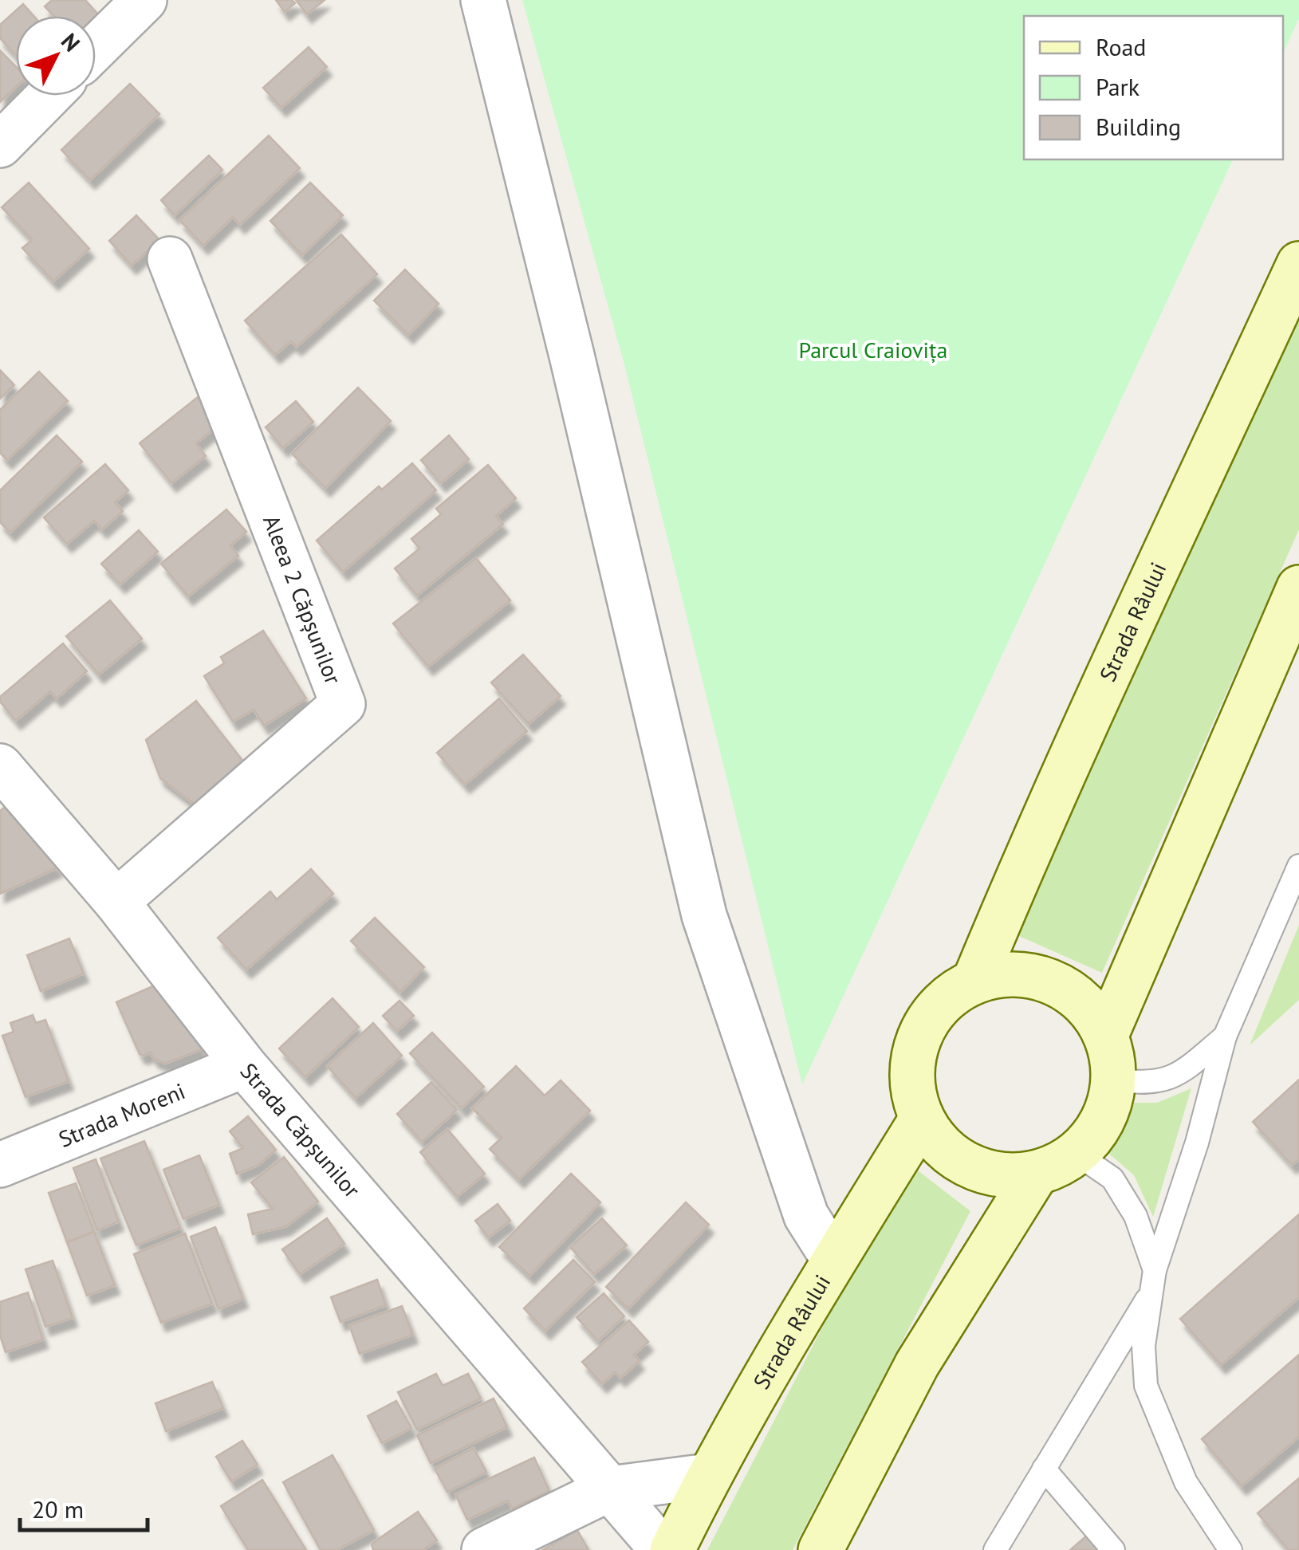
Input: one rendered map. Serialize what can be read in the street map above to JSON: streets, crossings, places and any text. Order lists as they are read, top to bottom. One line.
{"streets":{"main road":["Strada Râului"],"street":["Aleea 2 Căpșunilor","Strada Moreni","Strada Căpșunilor"]},"crossings":[["Aleea 2 Căpșunilor","Strada Căpșunilor"],["Strada Moreni","Strada Căpșunilor"]],"parks":["Parcul Craiovița"],"legend":["Road","Park","Building"],"scale_bar":"20 m","north":"top right"}
